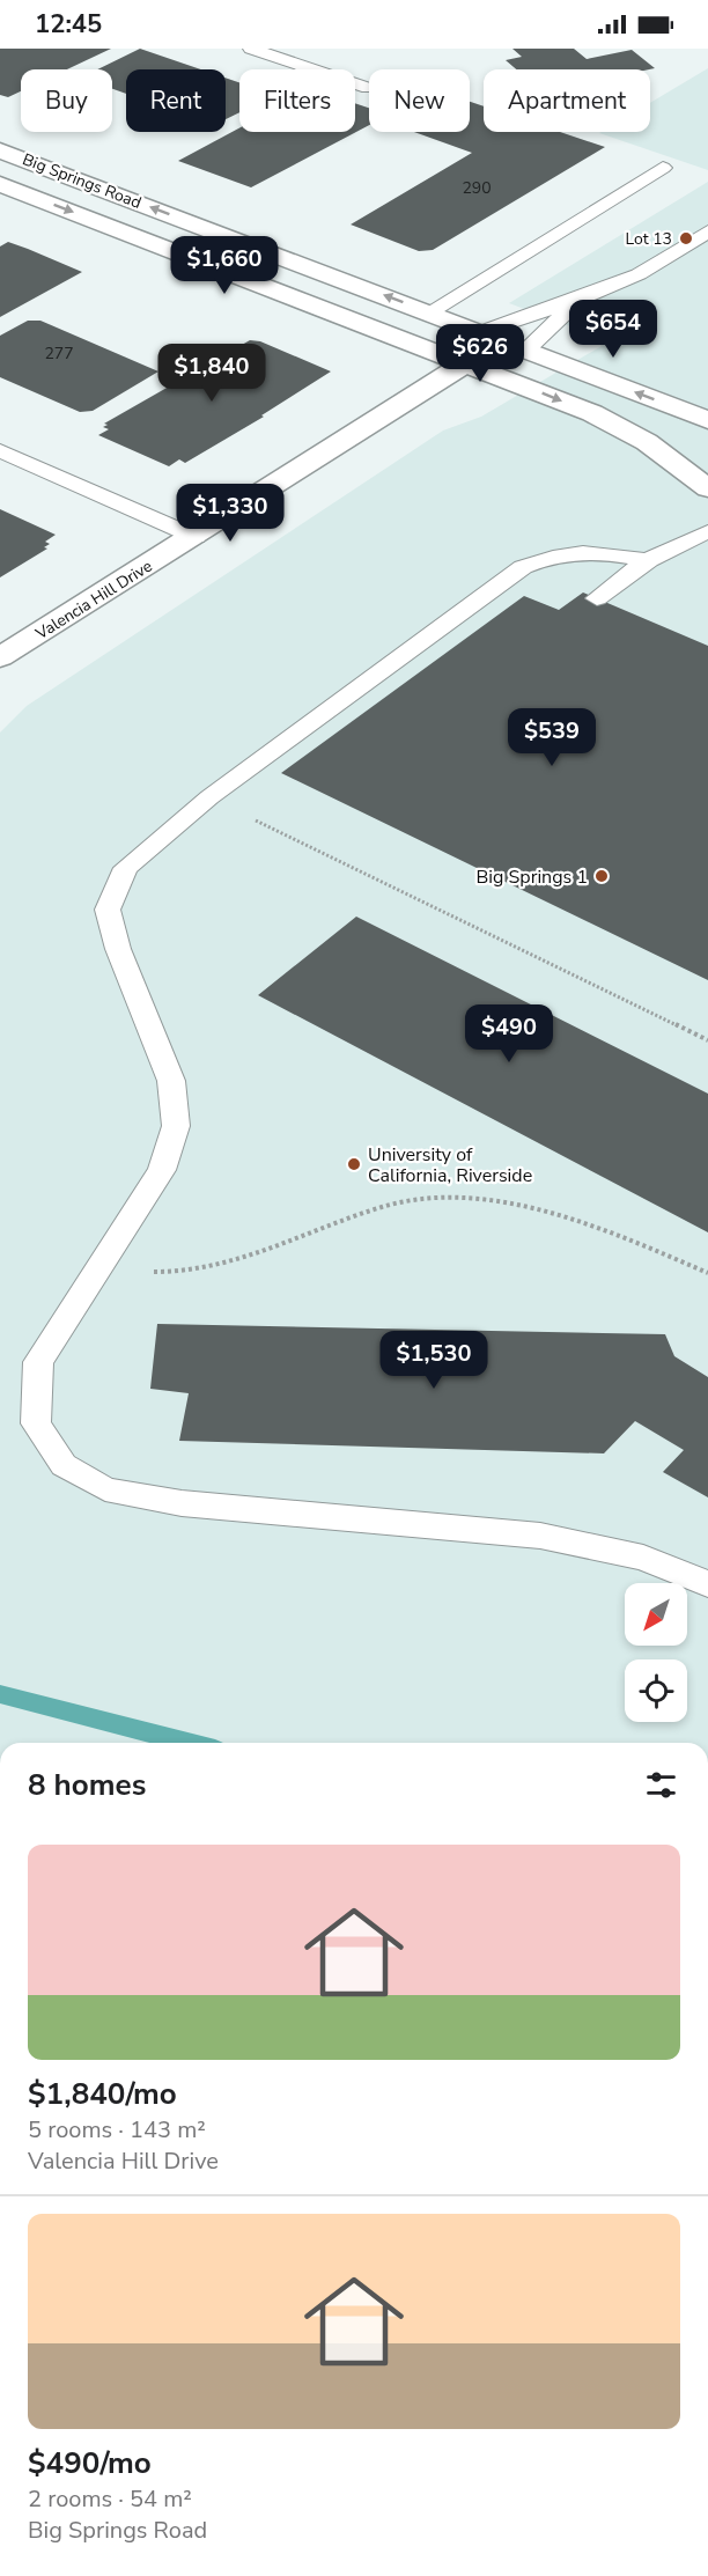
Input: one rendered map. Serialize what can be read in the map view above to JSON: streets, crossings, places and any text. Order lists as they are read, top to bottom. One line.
{"streets":{"street":["Big Springs Road","Valencia Hill Drive"]},"crossings":[["Big Springs Road","Valencia Hill Drive"]],"places":["Lot 13","Big Springs 1","University of California, Riverside"],"house_numbers":["290","277"],"north":"bottom left","page":{"status":"12:45","chip":["Buy","Rent","Filters","New","Apartment"],"price":["$1,660","$654","$626","$1,840","$1,330","$539","$490","$1,530"],"heading":"8 homes","list":[{"name":"$1,840/mo","note":"5 rooms · 143 m² · Valencia Hill Drive"},{"name":"$490/mo","note":"2 rooms · 54 m² · Big Springs Road"}]}}
